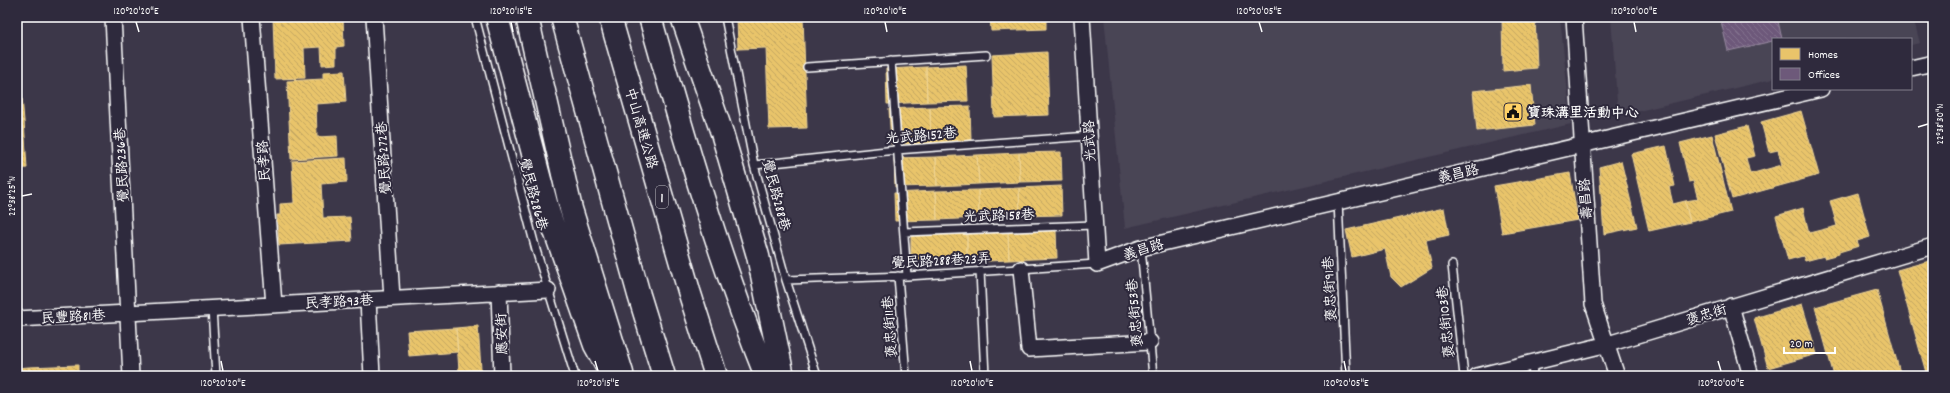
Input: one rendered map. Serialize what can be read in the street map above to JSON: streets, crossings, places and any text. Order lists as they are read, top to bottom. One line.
{"streets":{"highway":["中山高速公路","1"],"street":["光武路","覺民路272巷","民孝路","覺民路236巷","義昌路","壽昌路","民孝路93巷","褒忠街","民豐路81巷","應安街"],"lane":["光武路152巷","覺民路286巷","覺民路288巷","光武路158巷","覺民路288巷23弄","褒忠街91巷","褒忠街53巷","褒忠街103巷","褒忠街11巷"]},"crossings":[["光武路152巷","光武路"],["光武路152巷","覺民路288巷"],["光武路","義昌路"],["光武路","光武路158巷"],["光武路","覺民路288巷23弄"],["覺民路272巷","民孝路93巷"],["民孝路","民孝路93巷"],["覺民路236巷","民孝路93巷"],["覺民路236巷","民豐路81巷"],["義昌路","壽昌路"],["義昌路","覺民路288巷23弄"],["義昌路","褒忠街91巷"],["義昌路","褒忠街53巷"],["覺民路286巷","民孝路93巷"],["覺民路288巷","覺民路288巷23弄"],["壽昌路","褒忠街"],["覺民路288巷23弄","褒忠街11巷"],["民孝路93巷","民豐路81巷"],["民孝路93巷","應安街"]],"places":{"public building":["寶珠溝里活動中心"]},"legend":["Homes","Offices"],"scale_bar":"20 m","coordinates":["120°20'20\"E","120°20'15\"E","120°20'10\"E","120°20'05\"E","120°20'00\"E","22°38'30\"N","22°38'25\"N"]}
